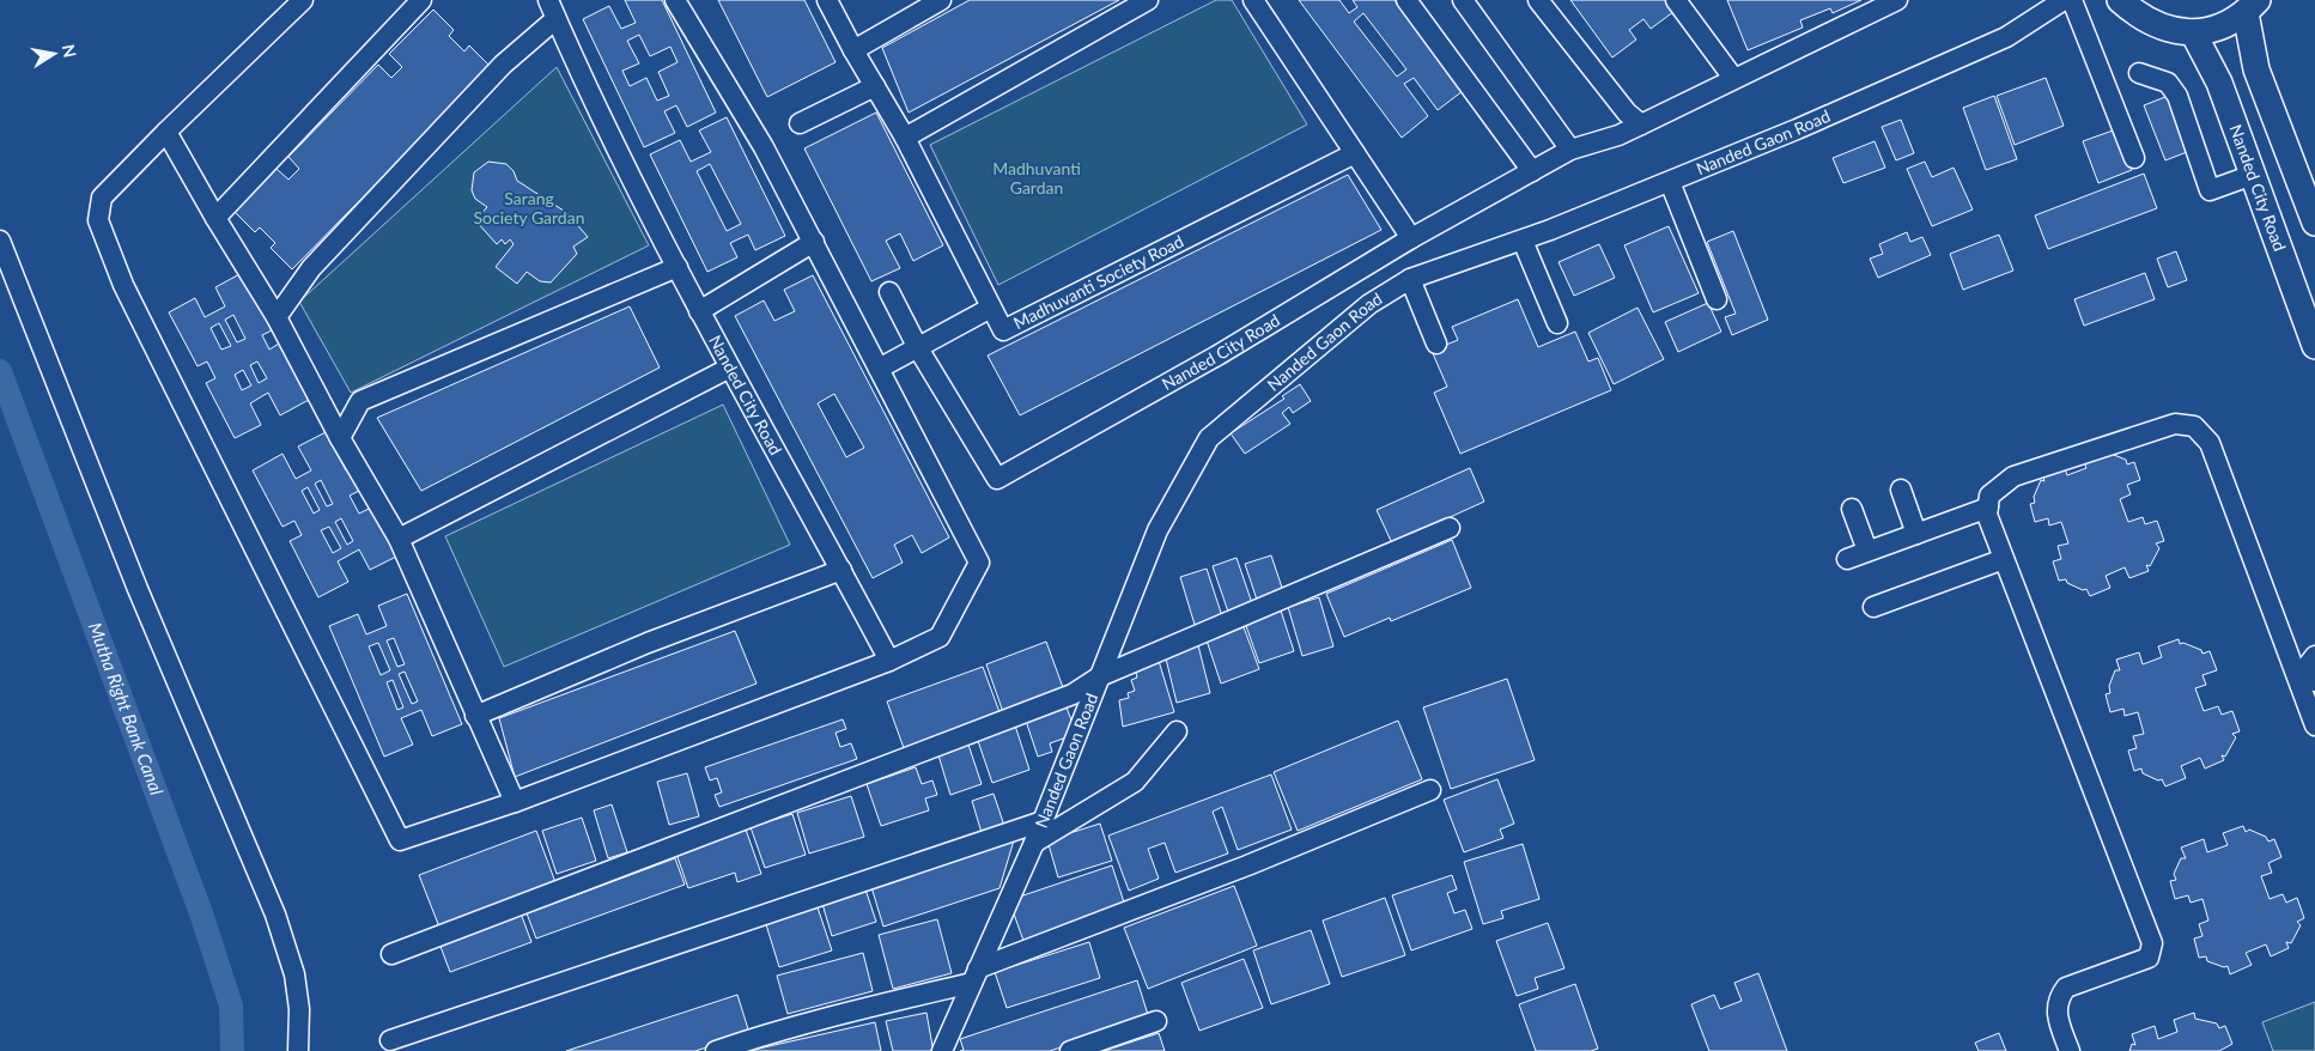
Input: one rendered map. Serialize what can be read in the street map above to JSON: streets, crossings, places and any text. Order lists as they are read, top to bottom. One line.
{"streets":{"street":["Nanded Gaon Road","Nanded City Road","Madhuvanti Society Road"]},"water":["Mutha Right Bank Canal"],"parks":["Madhuvanti Gardan","Sarang Society Gardan"],"north":"right"}
